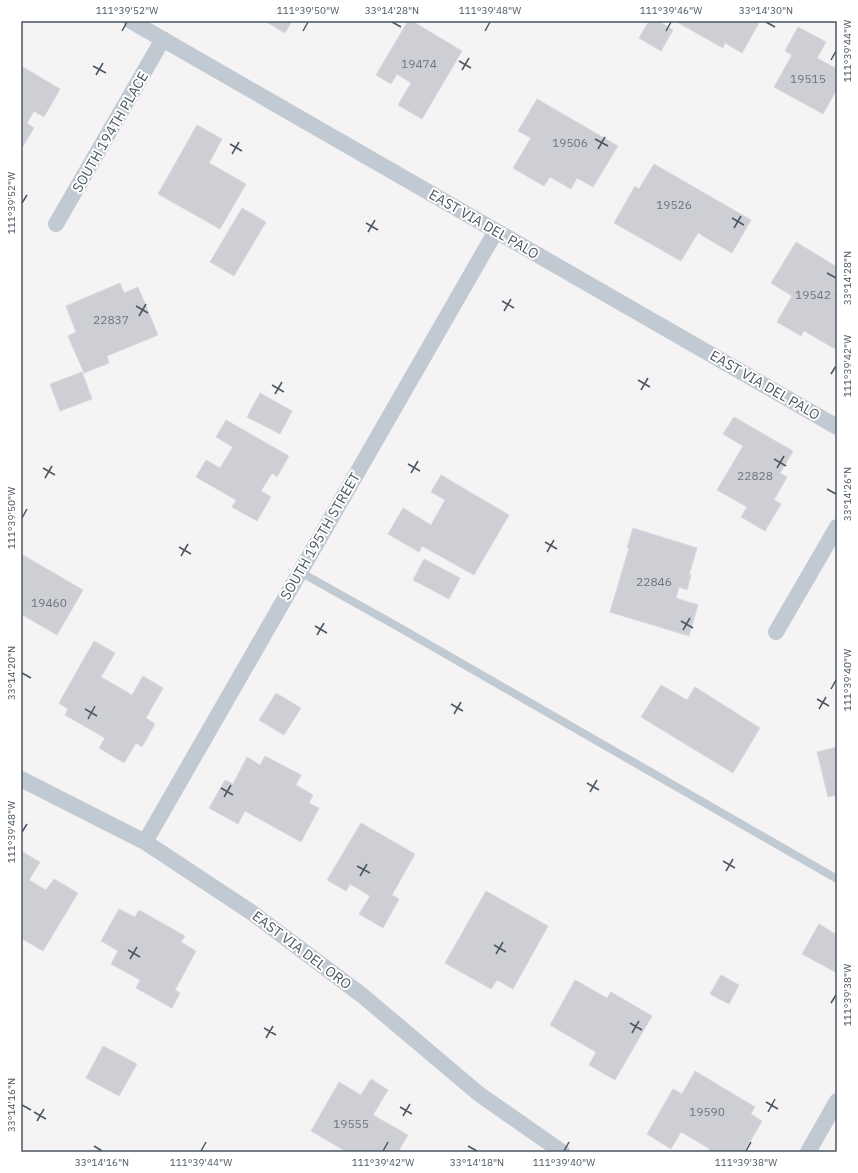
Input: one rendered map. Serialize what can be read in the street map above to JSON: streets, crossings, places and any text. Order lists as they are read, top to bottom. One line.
{"streets":{"street":["SOUTH 194TH PLACE","EAST VIA DEL PALO","SOUTH 195TH STREET","EAST VIA DEL ORO"]},"crossings":[["SOUTH 194TH PLACE","EAST VIA DEL PALO"],["EAST VIA DEL PALO","SOUTH 195TH STREET"],["SOUTH 195TH STREET","EAST VIA DEL ORO"]],"house_numbers":["19474","19515","19506","19526","19542","22837","22828","22846","19460","19590","19555"],"coordinates":["111°39'52\"W","111°39'50\"W","33°14'28\"N","111°39'48\"W","111°39'46\"W","33°14'30\"N","111°39'44\"W","111°39'42\"W","33°14'26\"N","33°14'20\"N","111°39'40\"W","111°39'38\"W","33°14'16\"N","33°14'18\"N"]}
